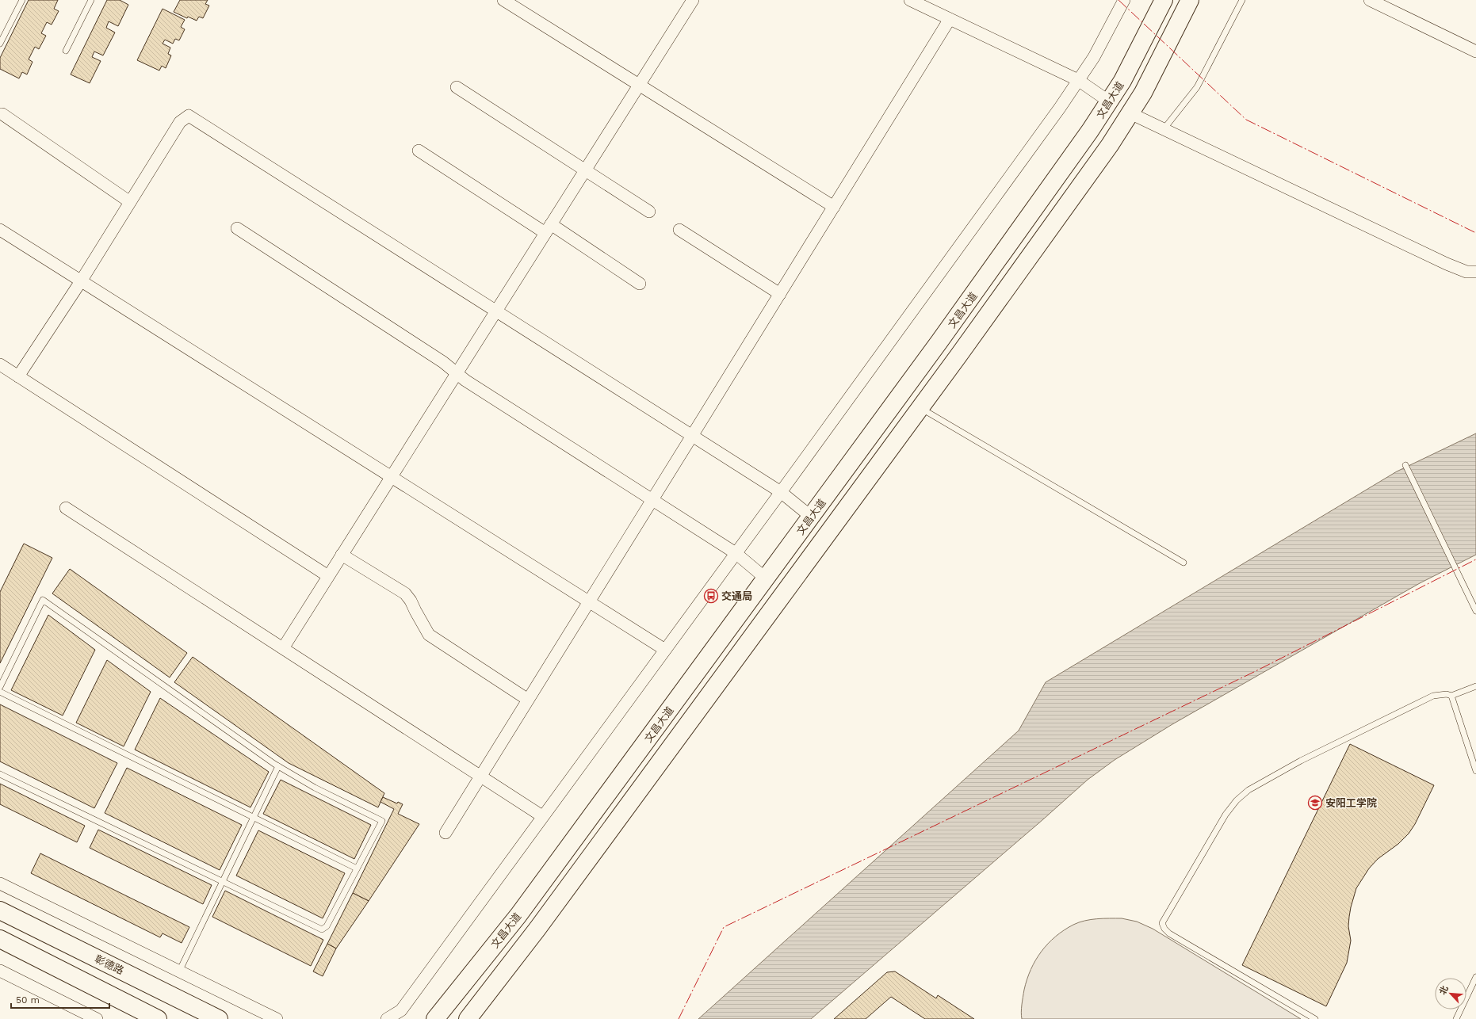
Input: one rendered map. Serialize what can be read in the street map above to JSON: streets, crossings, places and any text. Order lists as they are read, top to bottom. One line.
{"streets":{"main road":["文昌大道","彰德路"]},"places":{"bus stop":["交通局"],"school or university":["安阳工学院"]},"scale_bar":"50 m","north":"top left"}
